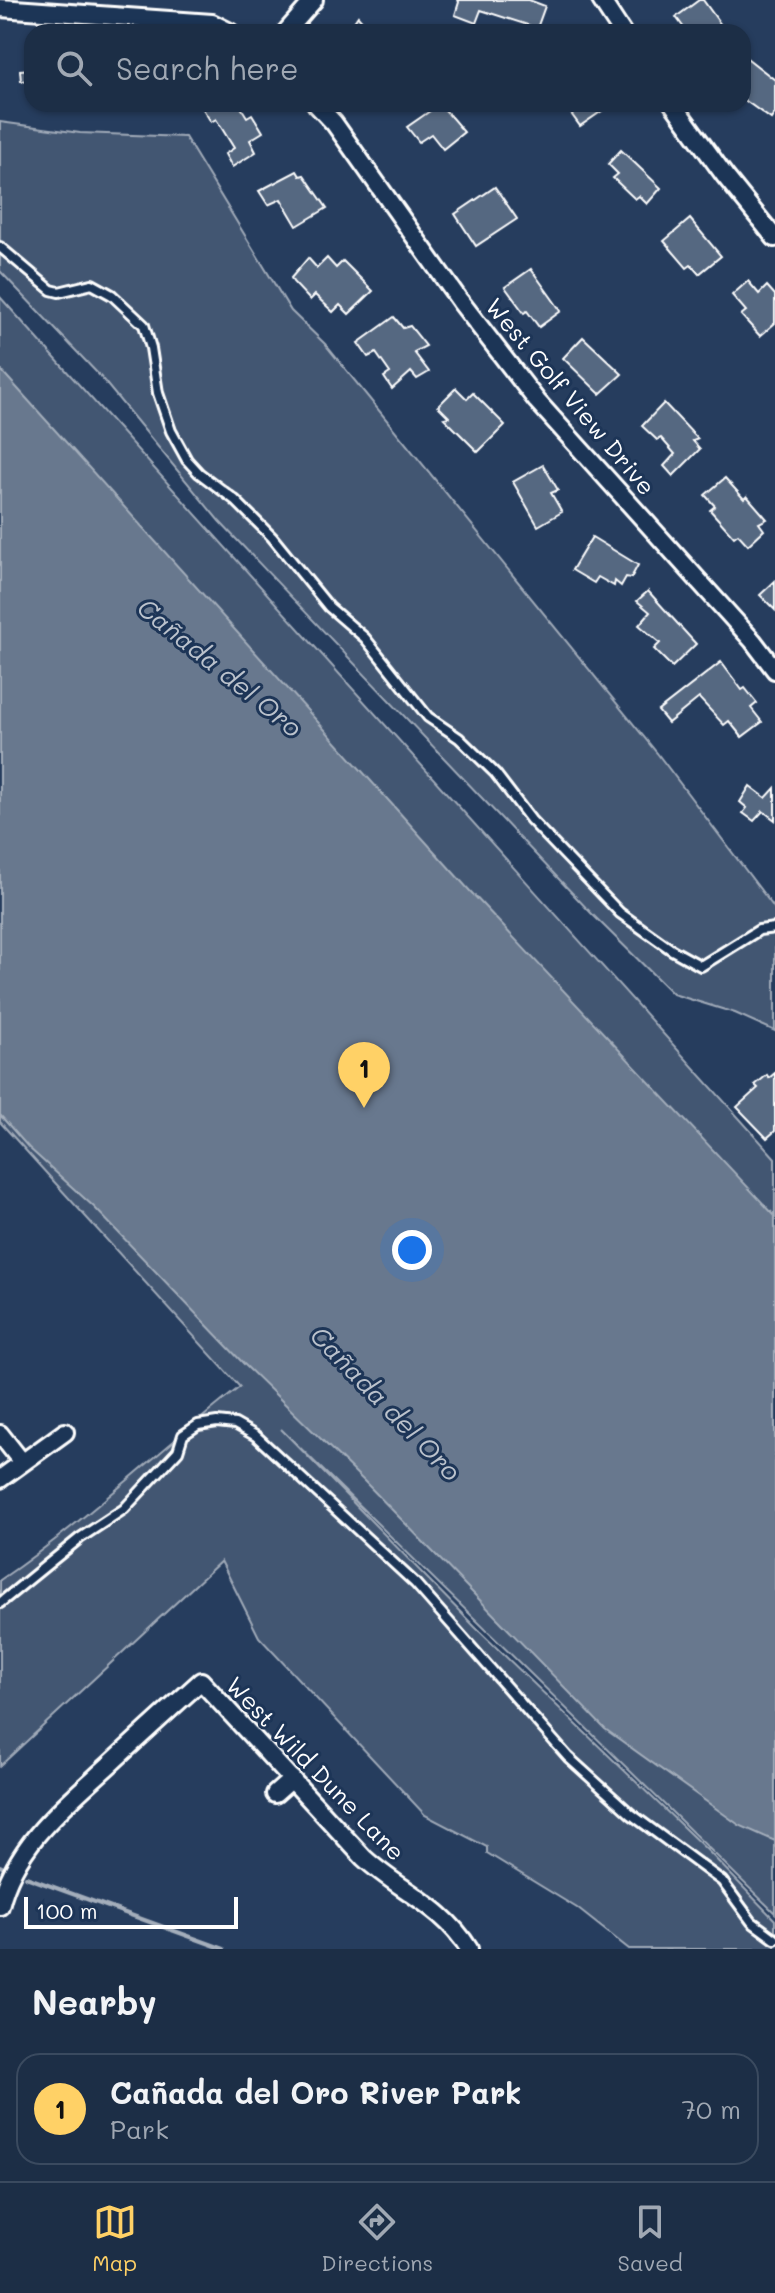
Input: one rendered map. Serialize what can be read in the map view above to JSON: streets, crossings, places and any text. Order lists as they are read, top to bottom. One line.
{"streets":{"street":["West Golf View Drive","West Wild Dune Lane"]},"water":["Cañada del Oro"],"scale_bar":"100 m","page":{"search":"Search here","pins":"1","scale":"100 m","heading":"Nearby","list":[{"mark":"1","name":"Cañada del Oro River Park","note":"Park","value":"70 m"}],"nav":["Map","Directions","Saved"]}}
